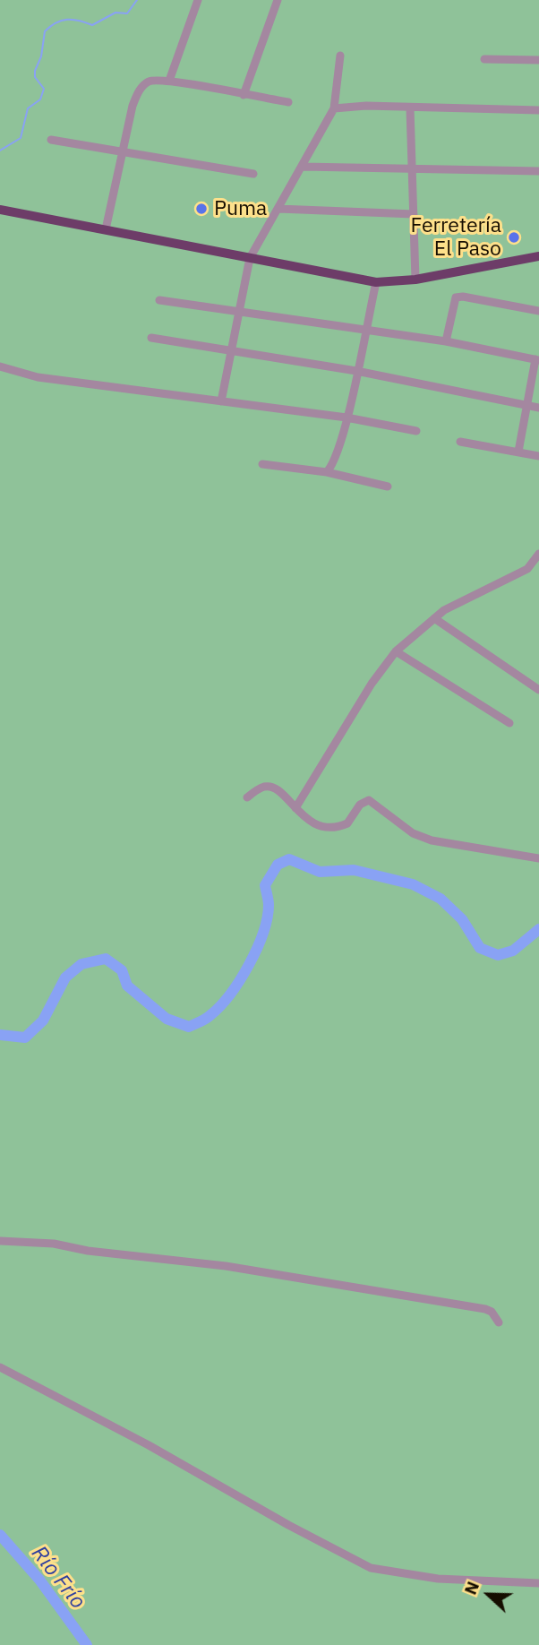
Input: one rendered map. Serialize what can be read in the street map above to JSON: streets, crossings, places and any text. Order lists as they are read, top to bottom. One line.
{"water":["Río Frío"],"places":["Puma","Ferretería El Paso"],"north":"left"}
